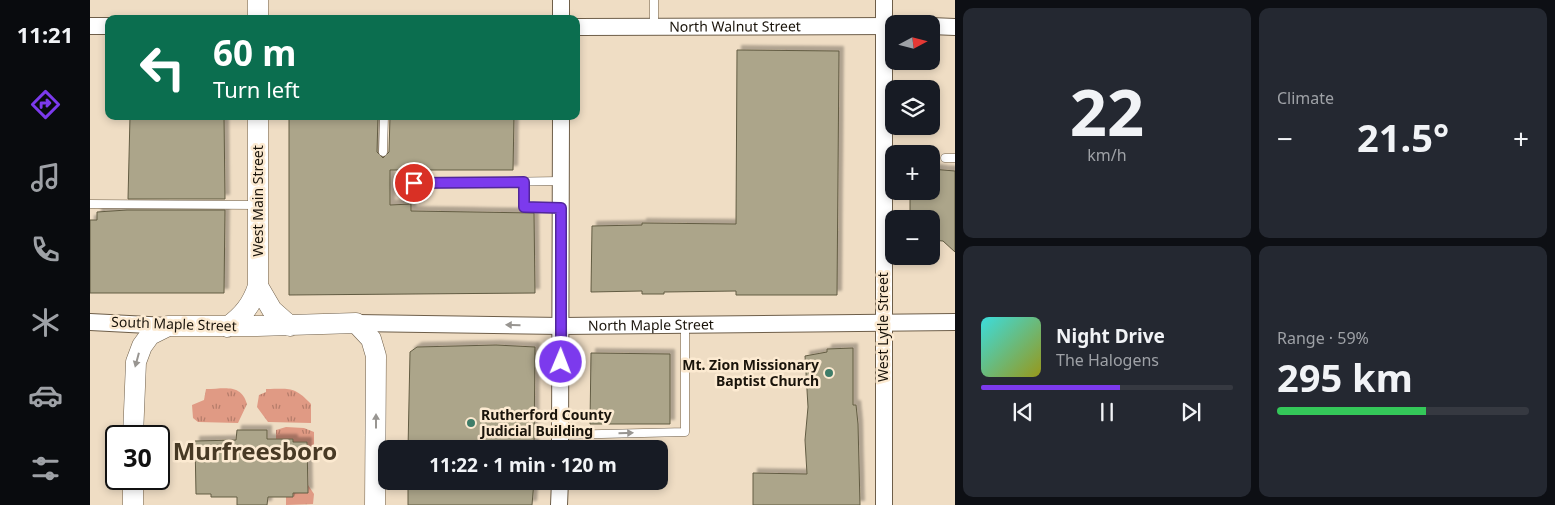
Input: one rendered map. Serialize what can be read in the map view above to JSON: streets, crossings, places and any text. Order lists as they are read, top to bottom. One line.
{"streets":{"street":["North Walnut Street","West Main Street","South Maple Street","North Maple Street","West Lytle Street"]},"crossings":[["West Main Street","South Maple Street"],["South Maple Street","North Maple Street"],["North Maple Street","West Lytle Street"]],"districts":["Murfreesboro"],"places":["Mt. Zion Missionary Baptist Church","Rutherford County Judicial Building"],"north":"right","page":{"tabs":"11:21","tile":[["22","km/h"],"Climate",["Range · 59%","295 km"]],"map_buttons":["+","−"],"turn":["60 m","Turn left"],"heat":["−","21.5°","+"],"song":["Night Drive","The Halogens"],"limit":"30","trip":"11:22 · 1 min · 120 m"}}
